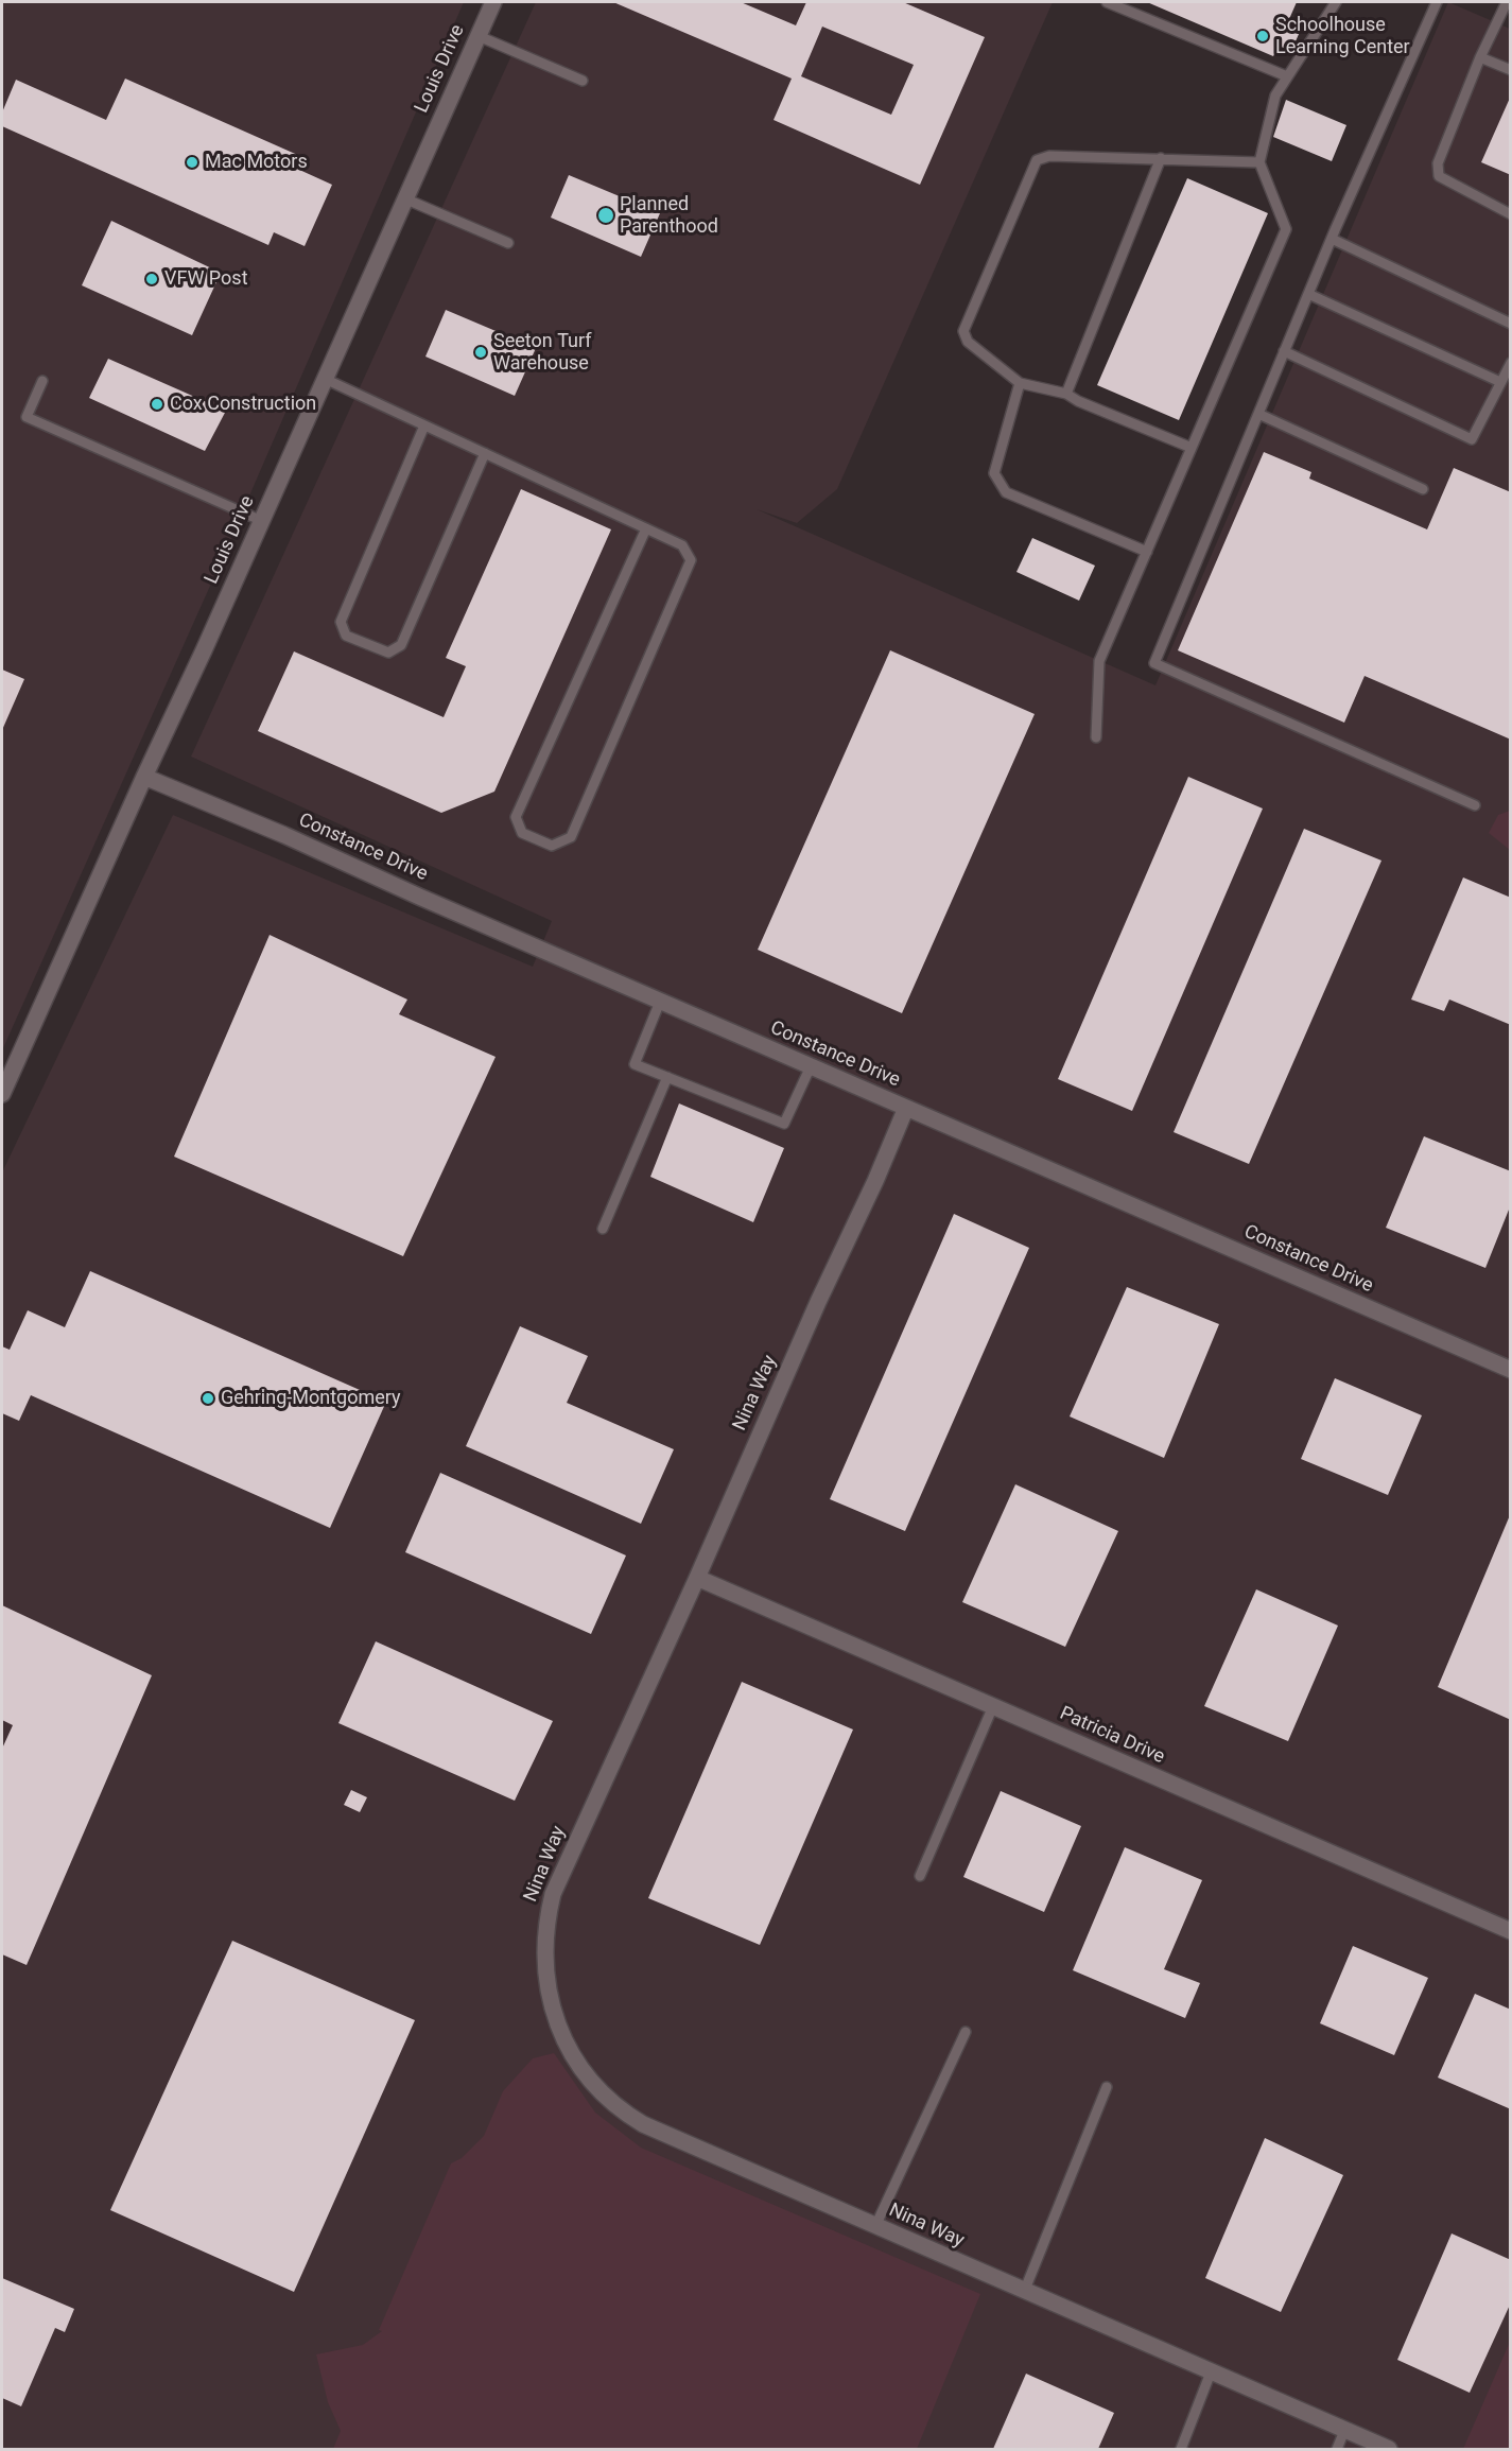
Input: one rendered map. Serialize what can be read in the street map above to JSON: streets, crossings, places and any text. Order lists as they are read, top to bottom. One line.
{"streets":{"street":["Louis Drive","Constance Drive","Nina Way","Patricia Drive"]},"crossings":[["Louis Drive","Constance Drive"],["Constance Drive","Nina Way"],["Nina Way","Patricia Drive"]],"places":["Schoolhouse Learning Center","Mac Motors","Planned Parenthood","VFW Post","Seeton Turf Warehouse","Cox Construction","Gehring-Montgomery"]}
